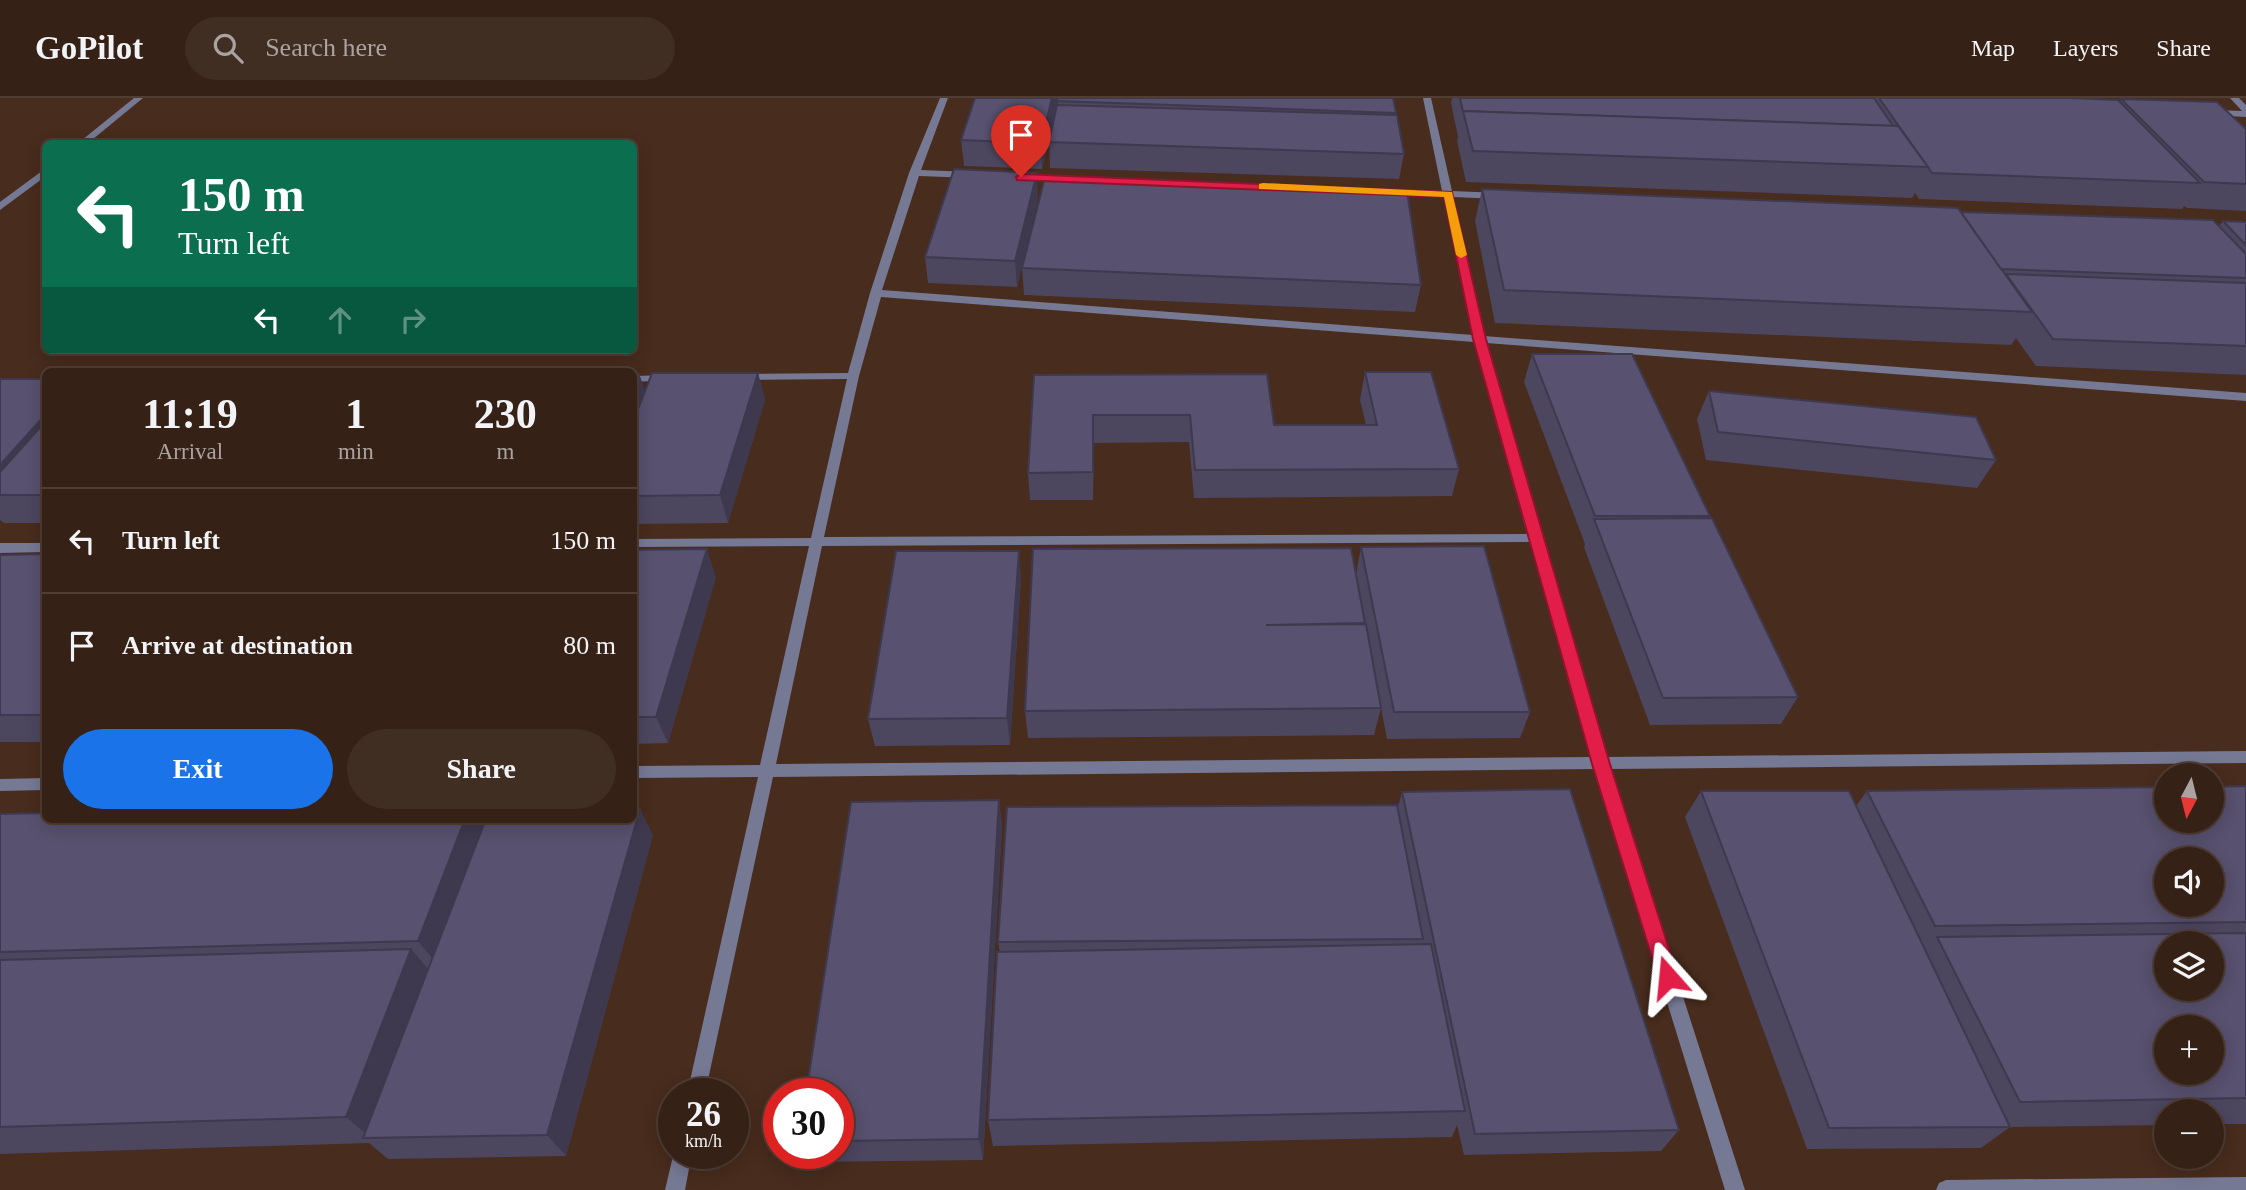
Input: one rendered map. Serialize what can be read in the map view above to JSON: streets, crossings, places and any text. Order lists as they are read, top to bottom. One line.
{"north":"bottom","page":{"header":"GoPilot","search":"Search here","nav":["Map","Layers","Share"],"turn":["150 m","Turn left"],"eta":["11:19","Arrival","1","min","230","m"],"list":[{"name":"Turn left","value":"150 m"},{"name":"Arrive at destination","value":"80 m"}],"buttons":["Exit","Share"],"map_buttons":["+","−"],"speed":"26 km/h","limit":"30"}}
